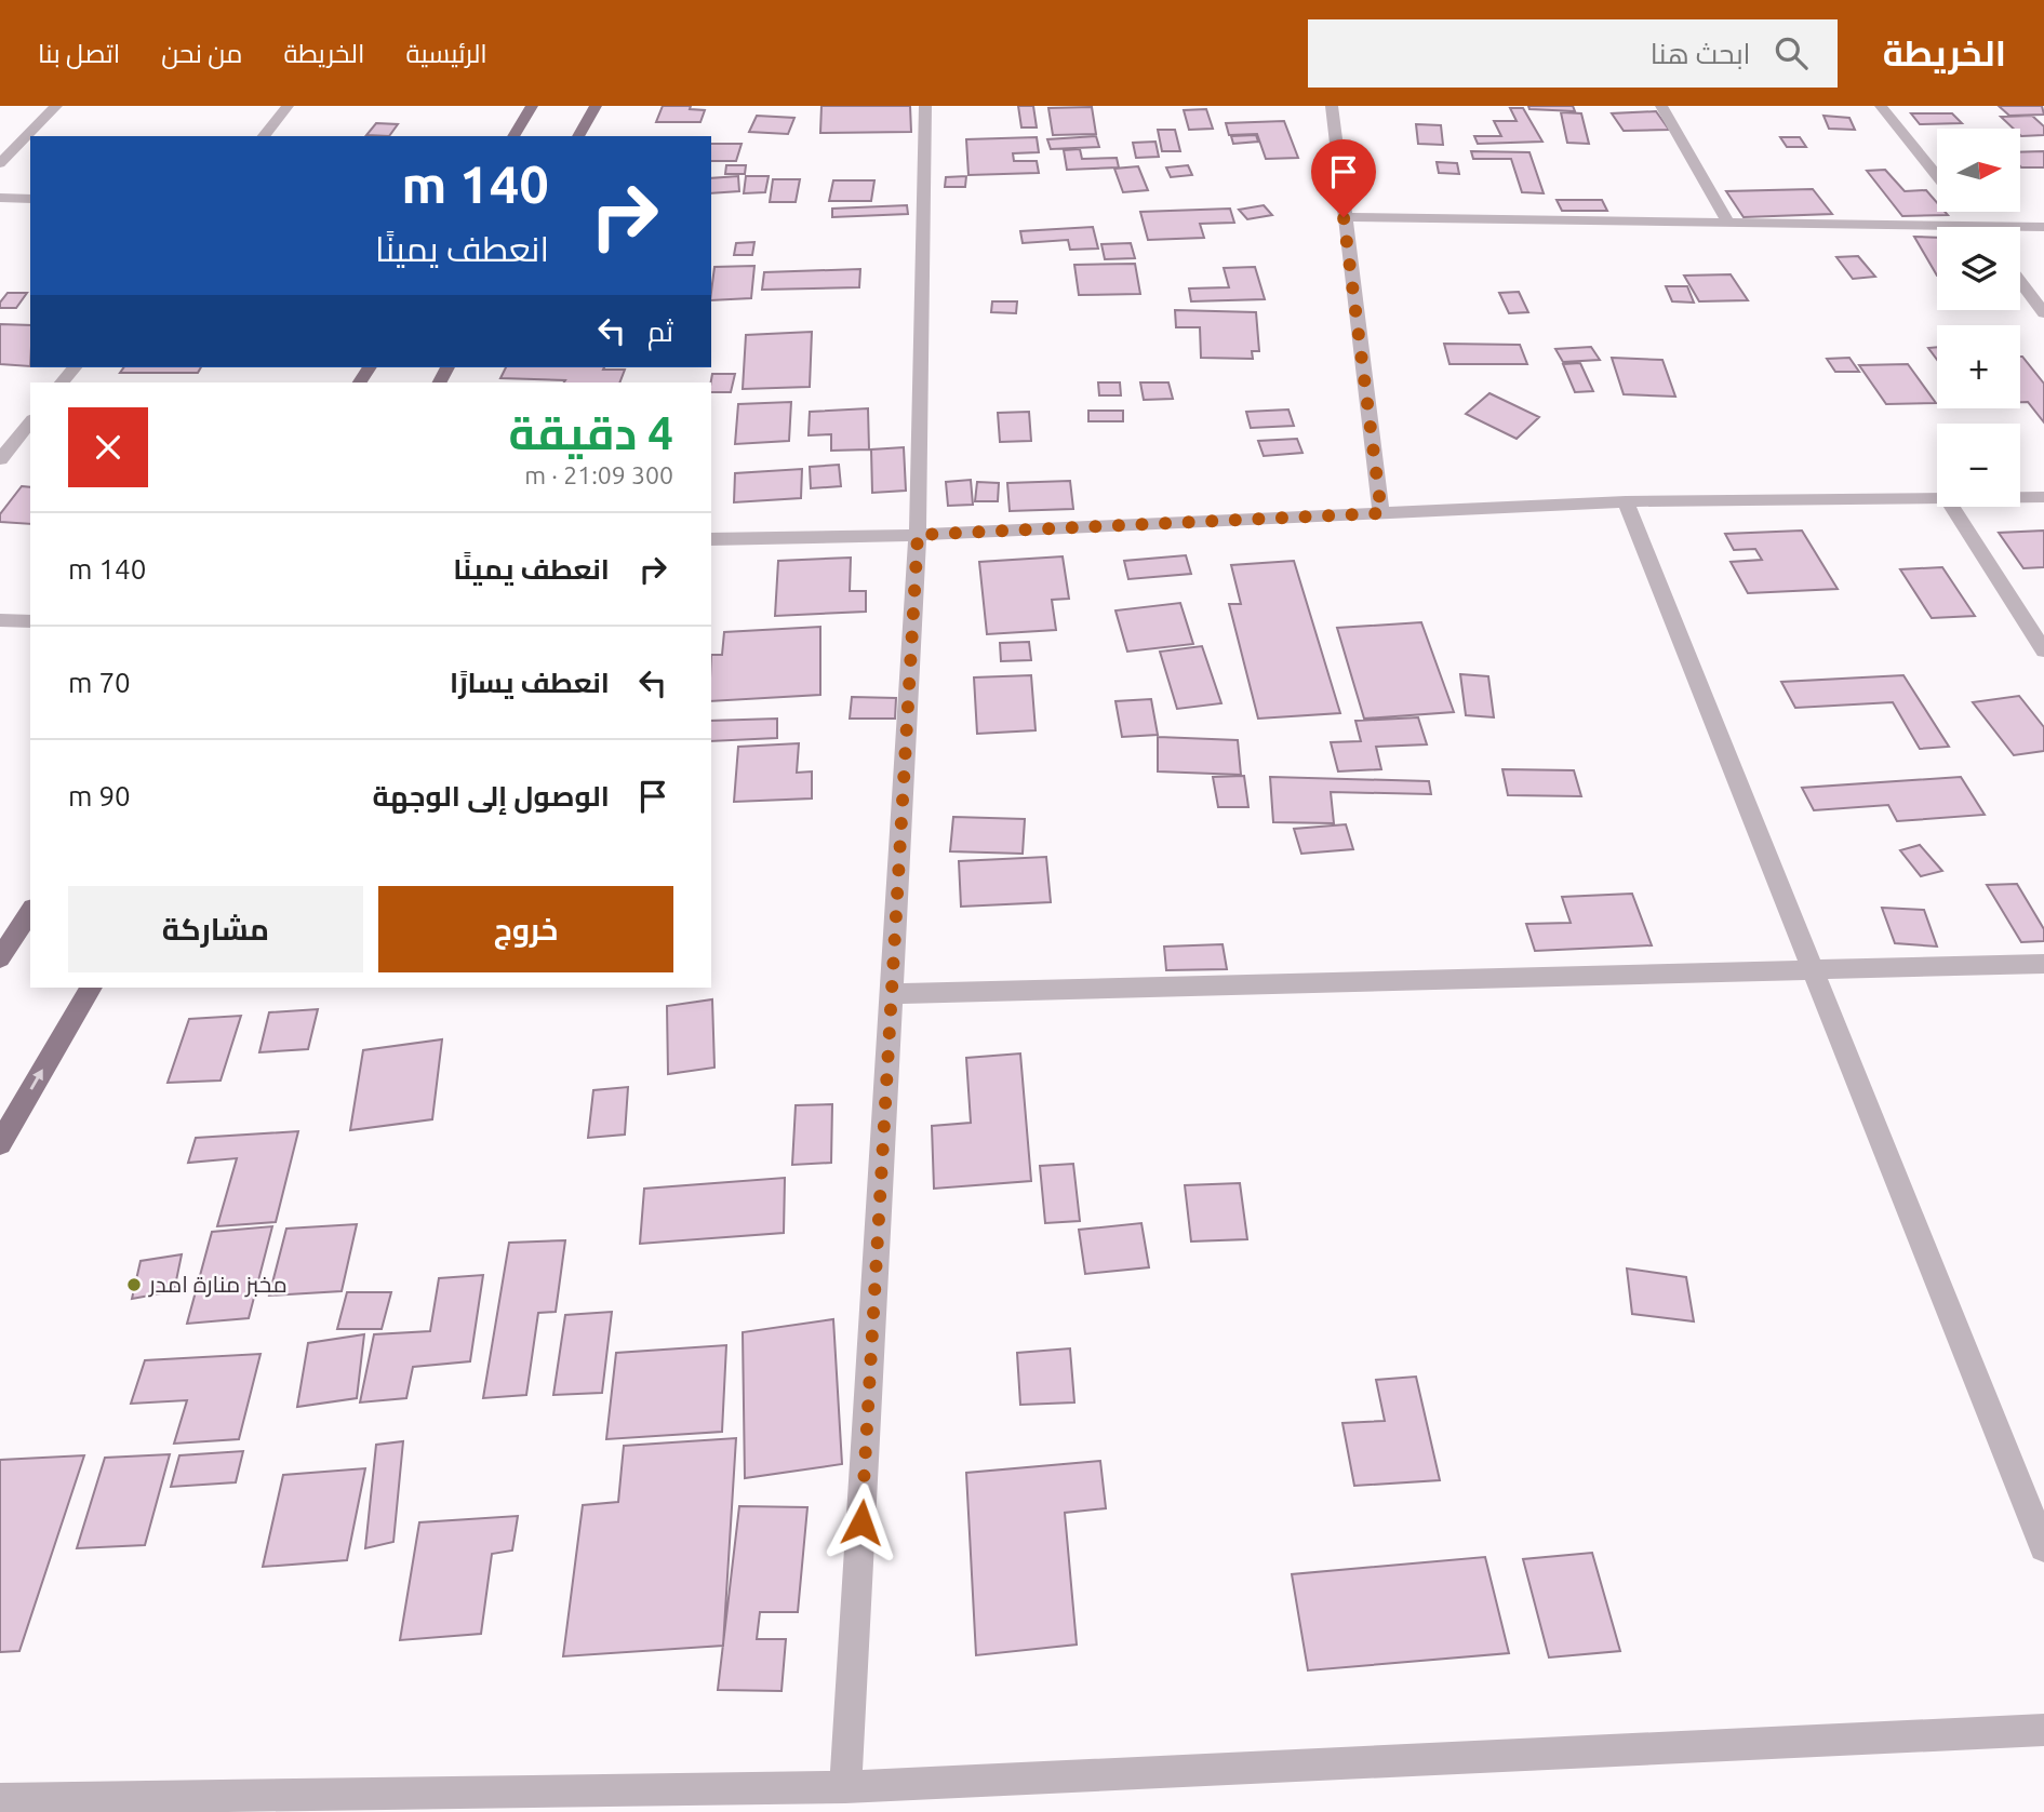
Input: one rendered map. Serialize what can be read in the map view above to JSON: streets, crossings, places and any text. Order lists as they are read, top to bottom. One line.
{"places":["مخبز منارة امدر"],"north":"right","page":{"header":"الخريطة","search":"ابحث هنا","nav":["الرئيسية","الخريطة","من نحن","اتصل بنا"],"map_buttons":["+","−"],"turn":["140 m","انعطف يمينًا"],"then":"ثم","heading":["4 دقيقة","300 m · 21:09"],"list":[{"name":"انعطف يمينًا","value":"140 m"},{"name":"انعطف يسارًا","value":"70 m"},{"name":"الوصول إلى الوجهة","value":"90 m"}],"buttons":["خروج","مشاركة"]}}
